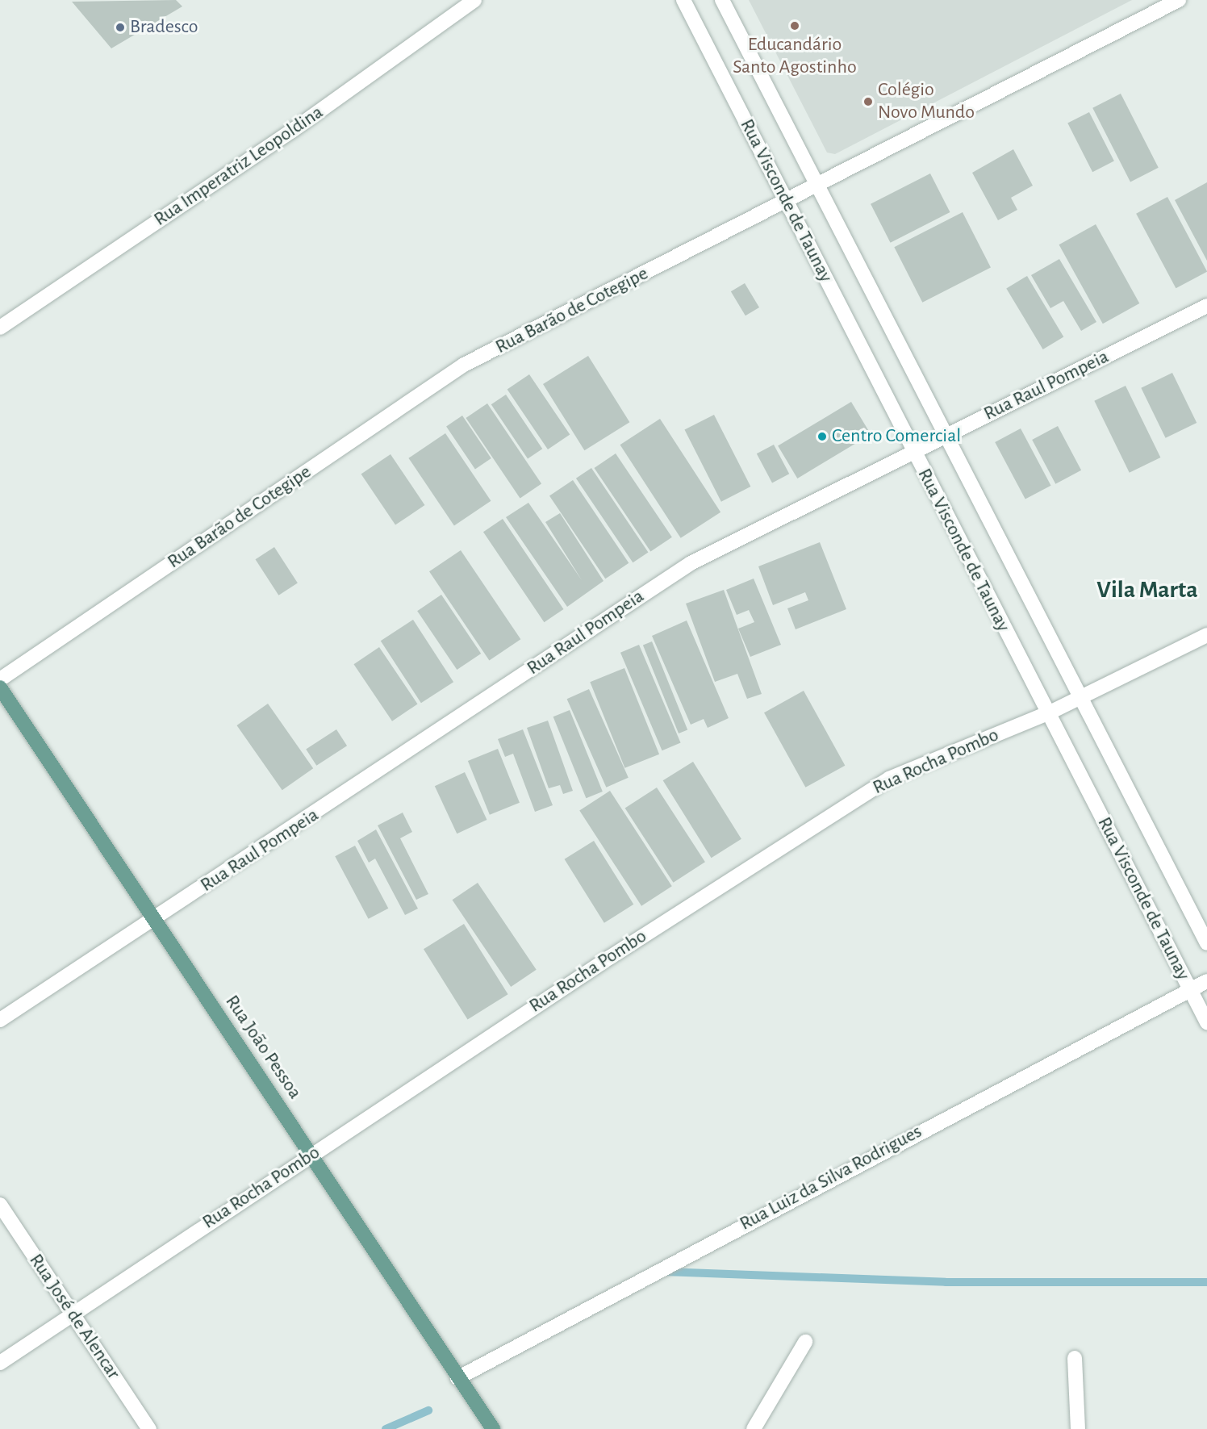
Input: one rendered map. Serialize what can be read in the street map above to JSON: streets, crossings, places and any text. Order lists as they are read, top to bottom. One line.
{"streets":{"main road":["Rua João Pessoa"],"street":["Rua Imperatriz Leopoldina","Rua Visconde de Taunay","Rua Barão de Cotegipe","Rua Raul Pompeia","Rua Rocha Pombo","Rua Luiz da Silva Rodrigues","Rua José de Alencar"]},"crossings":[["Rua Visconde de Taunay","Rua Barão de Cotegipe"],["Rua Visconde de Taunay","Rua Raul Pompeia"],["Rua Visconde de Taunay","Rua Rocha Pombo"],["Rua Visconde de Taunay","Rua Luiz da Silva Rodrigues"],["Rua Raul Pompeia","Rua João Pessoa"],["Rua Rocha Pombo","Rua João Pessoa"],["Rua Rocha Pombo","Rua José de Alencar"],["Rua João Pessoa","Rua Luiz da Silva Rodrigues"]],"districts":["Vila Marta"],"places":["Educandário Santo Agostinho","Bradesco","Colégio Novo Mundo","Centro Comercial"]}
